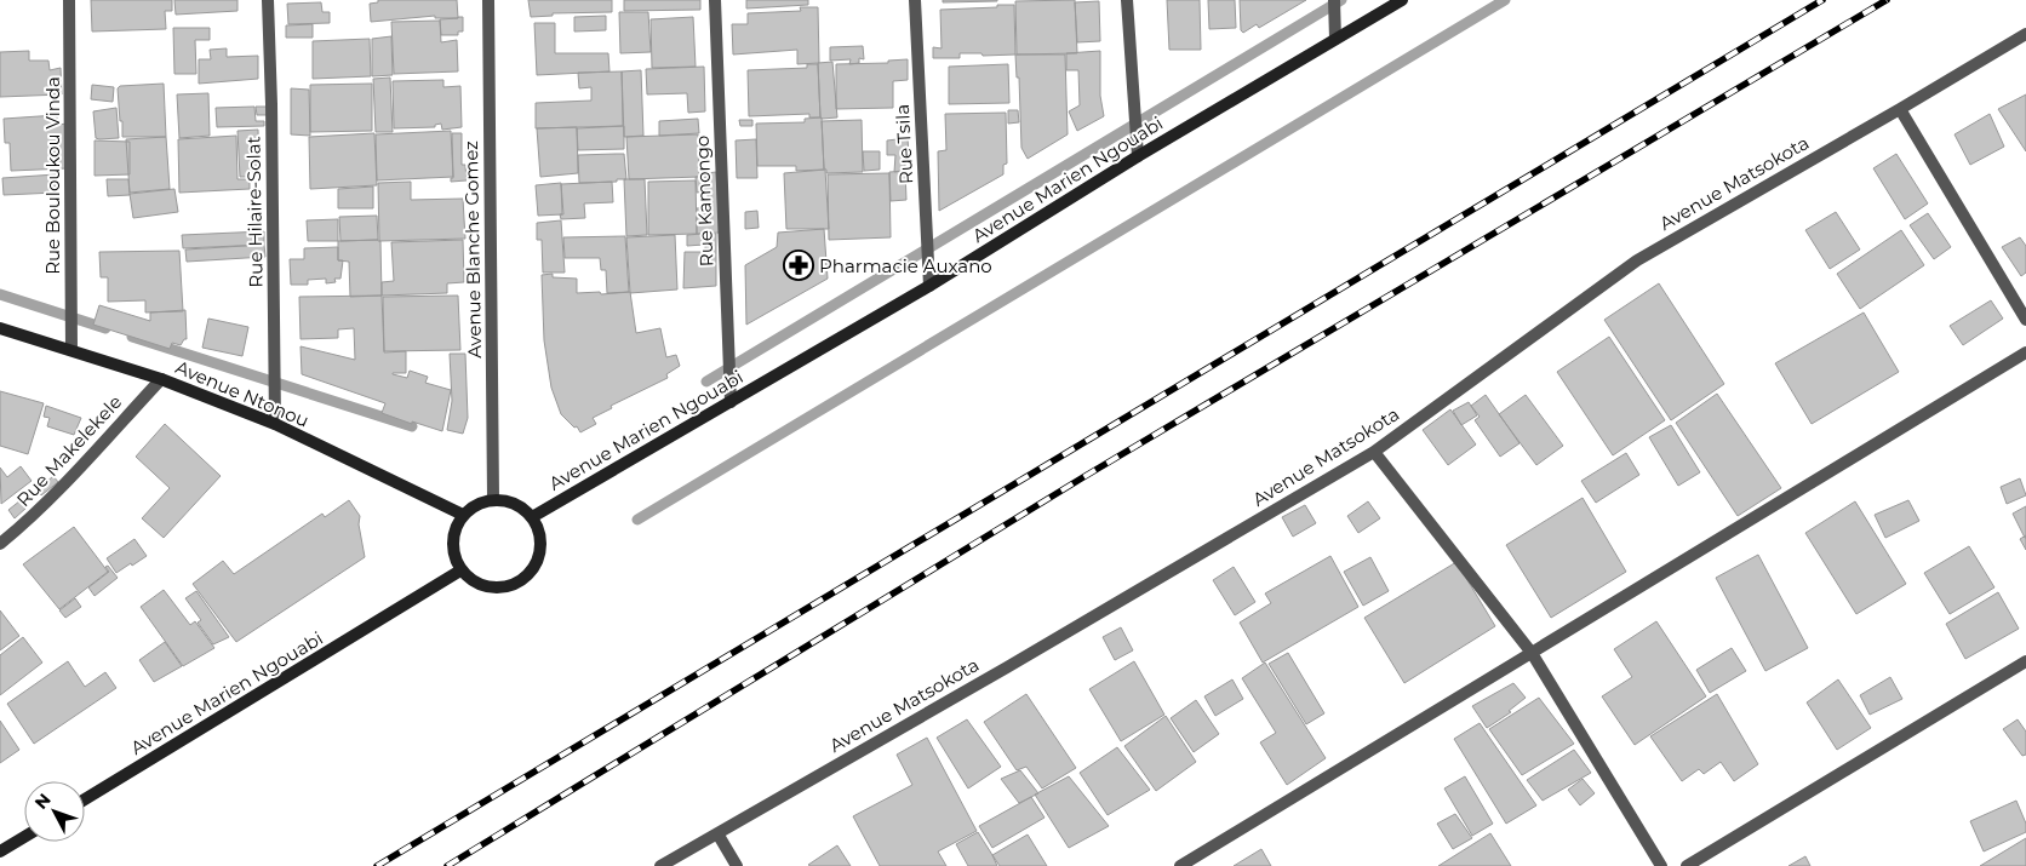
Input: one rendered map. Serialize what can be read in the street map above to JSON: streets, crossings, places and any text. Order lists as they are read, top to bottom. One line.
{"streets":{"street":["Rue Tsila","Rue Bouloukou Vinda","Avenue Marien Ngouabi","Avenue Matsokota","Rue Kamongo","Rue Hilaire-Solat","Avenue Blanche Gomez","Avenue Ntonou","Rue Makelekele"]},"crossings":[["Rue Tsila","Avenue Marien Ngouabi"],["Rue Bouloukou Vinda","Avenue Ntonou"],["Avenue Marien Ngouabi","Rue Kamongo"],["Avenue Marien Ngouabi","Avenue Blanche Gomez"],["Avenue Marien Ngouabi","Avenue Ntonou"],["Rue Hilaire-Solat","Avenue Ntonou"],["Avenue Blanche Gomez","Avenue Ntonou"],["Avenue Ntonou","Rue Makelekele"]],"places":{"pharmacy":["Pharmacie Auxano"]},"north":"top left"}
